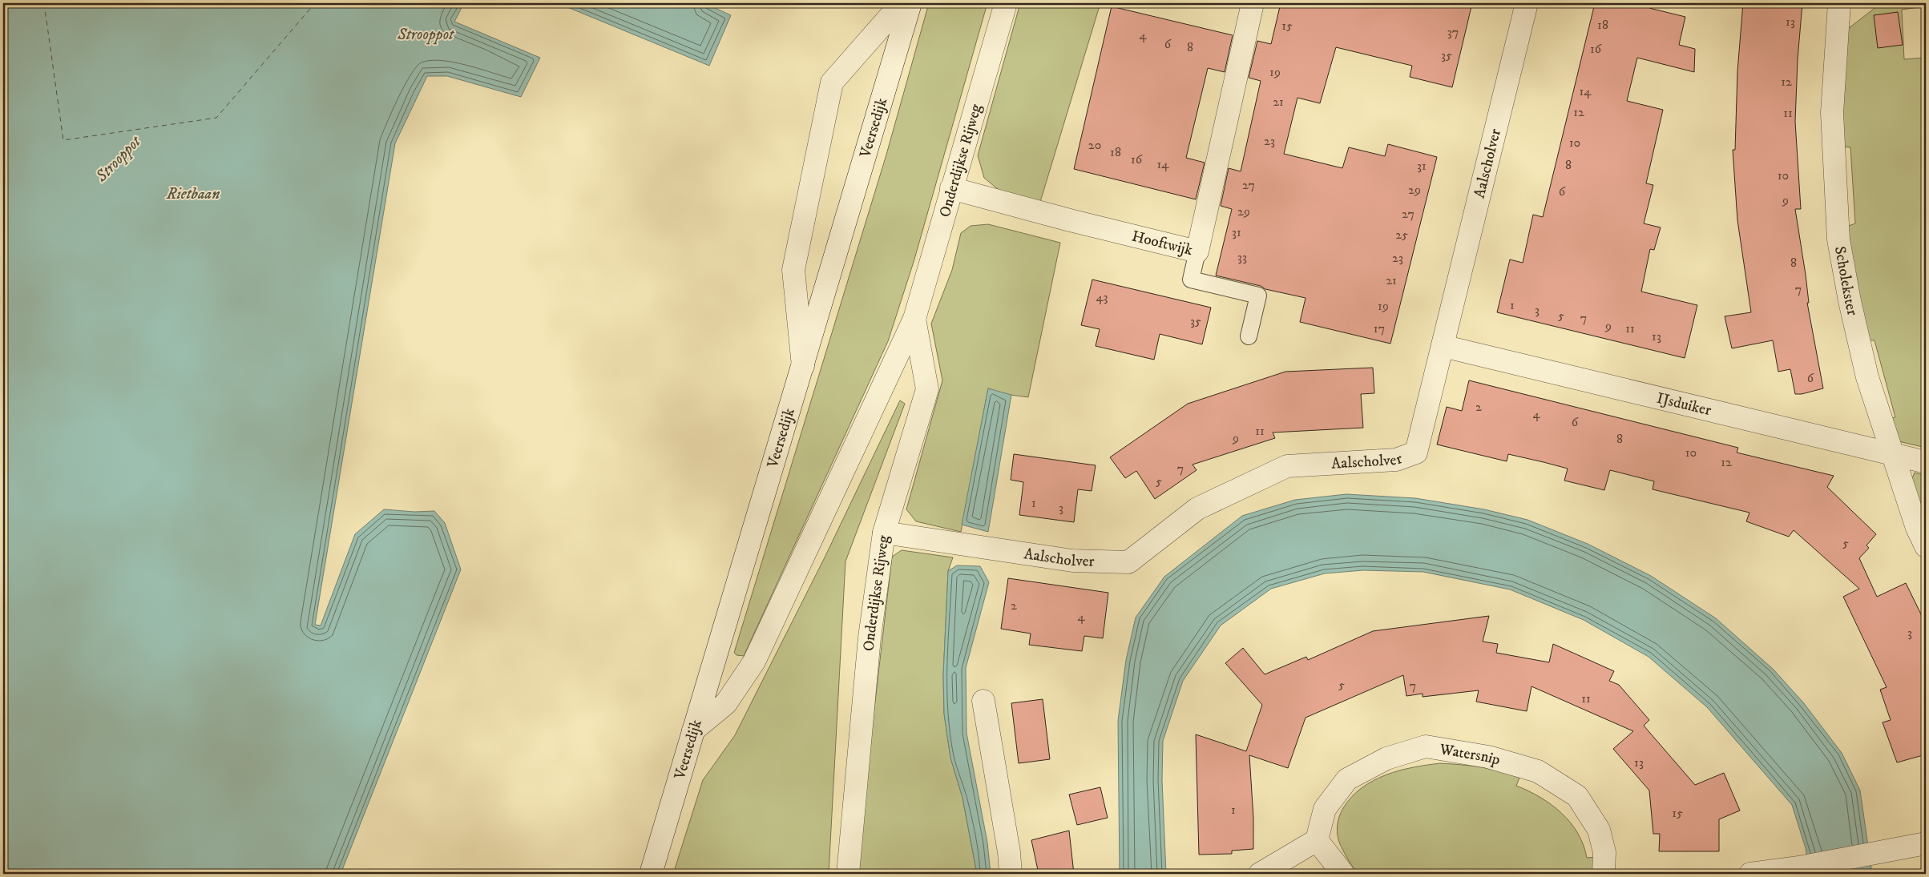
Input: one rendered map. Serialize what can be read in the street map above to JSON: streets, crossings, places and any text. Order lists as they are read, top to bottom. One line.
{"streets":{"street":["Veersedijk","Onderdijkse Rijweg","Aalscholver","Hooftwijk","Scholekster","IJsduiker","Watersnip"]},"crossings":[["Veersedijk","Onderdijkse Rijweg"],["Onderdijkse Rijweg","Aalscholver"],["Onderdijkse Rijweg","Hooftwijk"],["Aalscholver","IJsduiker"],["Scholekster","IJsduiker"]],"water":["Strooppot","Rietbaan"],"house_numbers":["13","18","15","37","4","6","8","16","35","19","12","14","21","12","11","23","10","20","18","16","14","8","31","10","27","29","6","9","29","27","31","25","33","23","8","21","7","43","1","19","3","5","7","35","9","17","11","13","6","2","4","6","11","9","8","10","12","7","5","1","3","5","2","4","3","5","7","11","13","1","15"]}
